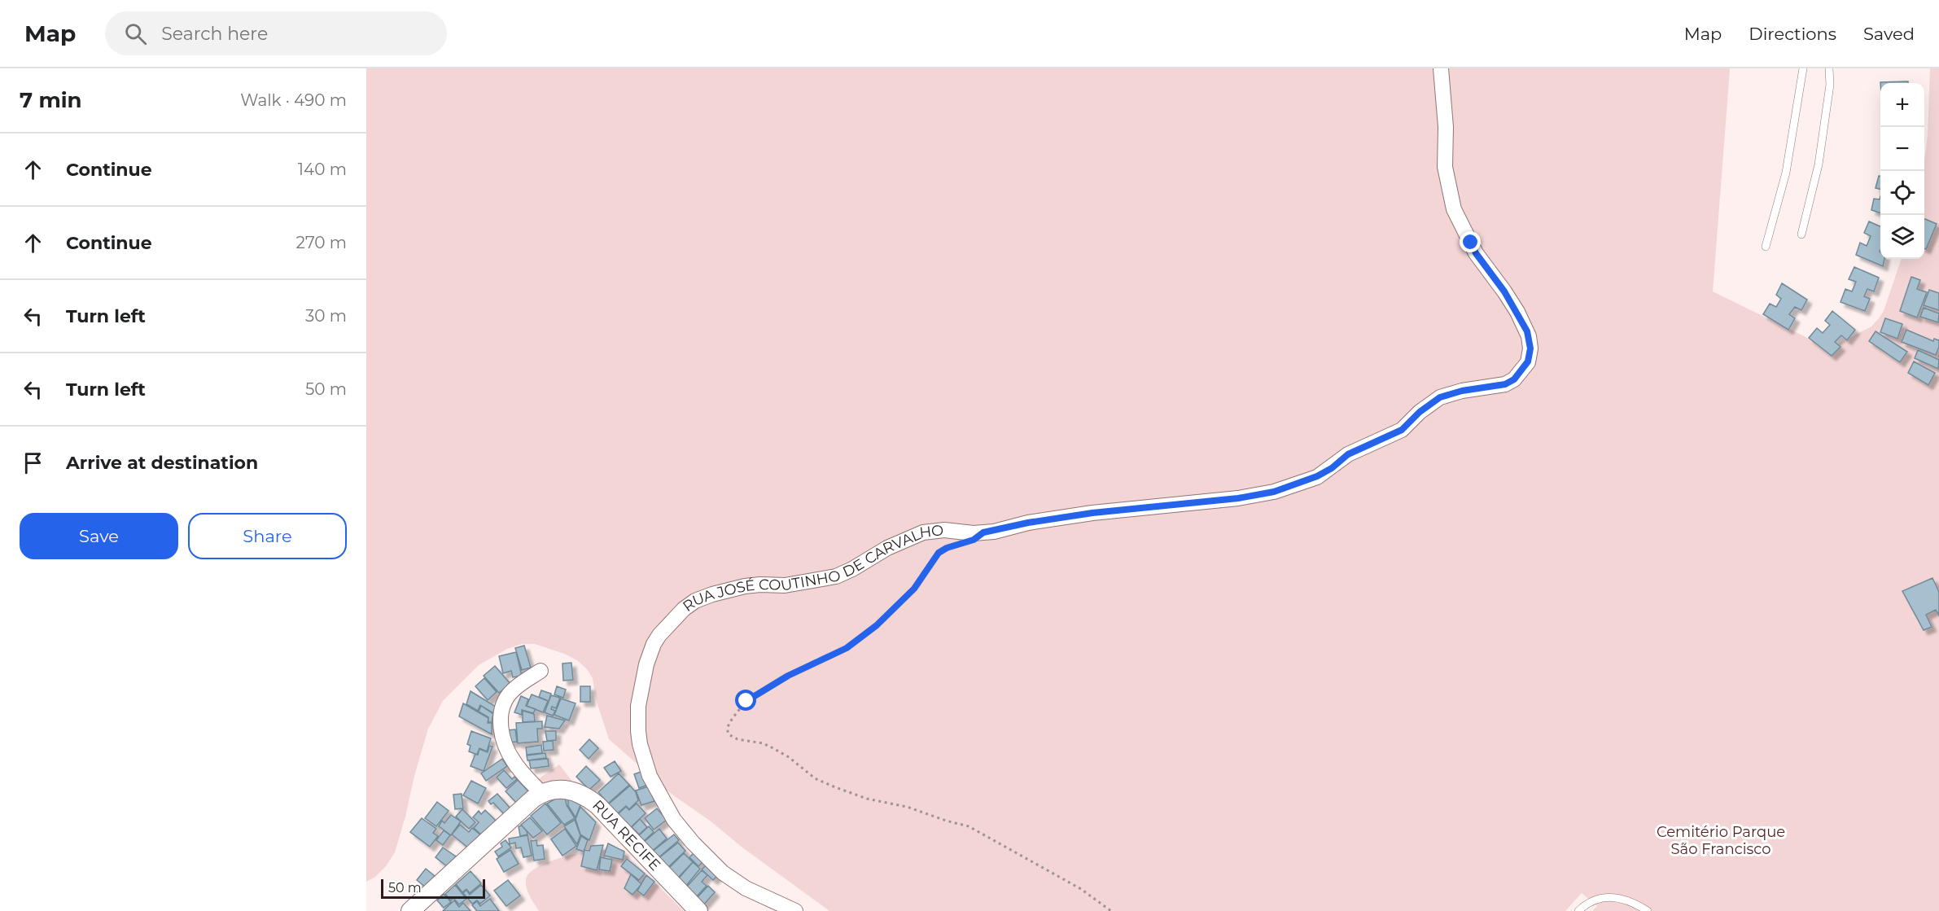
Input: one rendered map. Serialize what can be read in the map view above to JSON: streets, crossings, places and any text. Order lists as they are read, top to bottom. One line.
{"streets":{"street":["RUA JOSÉ COUTINHO DE CARVALHO","RUA RECIFE"]},"parks":["Cemitério Parque São Francisco"],"scale_bar":"50 m","page":{"header":"Map","search":"Search here","nav":["Map","Directions","Saved"],"heading":["7 min","Walk · 490 m"],"map_buttons":["+","−"],"list":[["Continue","140 m"],["Continue","270 m"],["Turn left","30 m"],["Turn left","50 m"],"Arrive at destination"],"buttons":["Save","Share"],"scale":"50 m"}}
